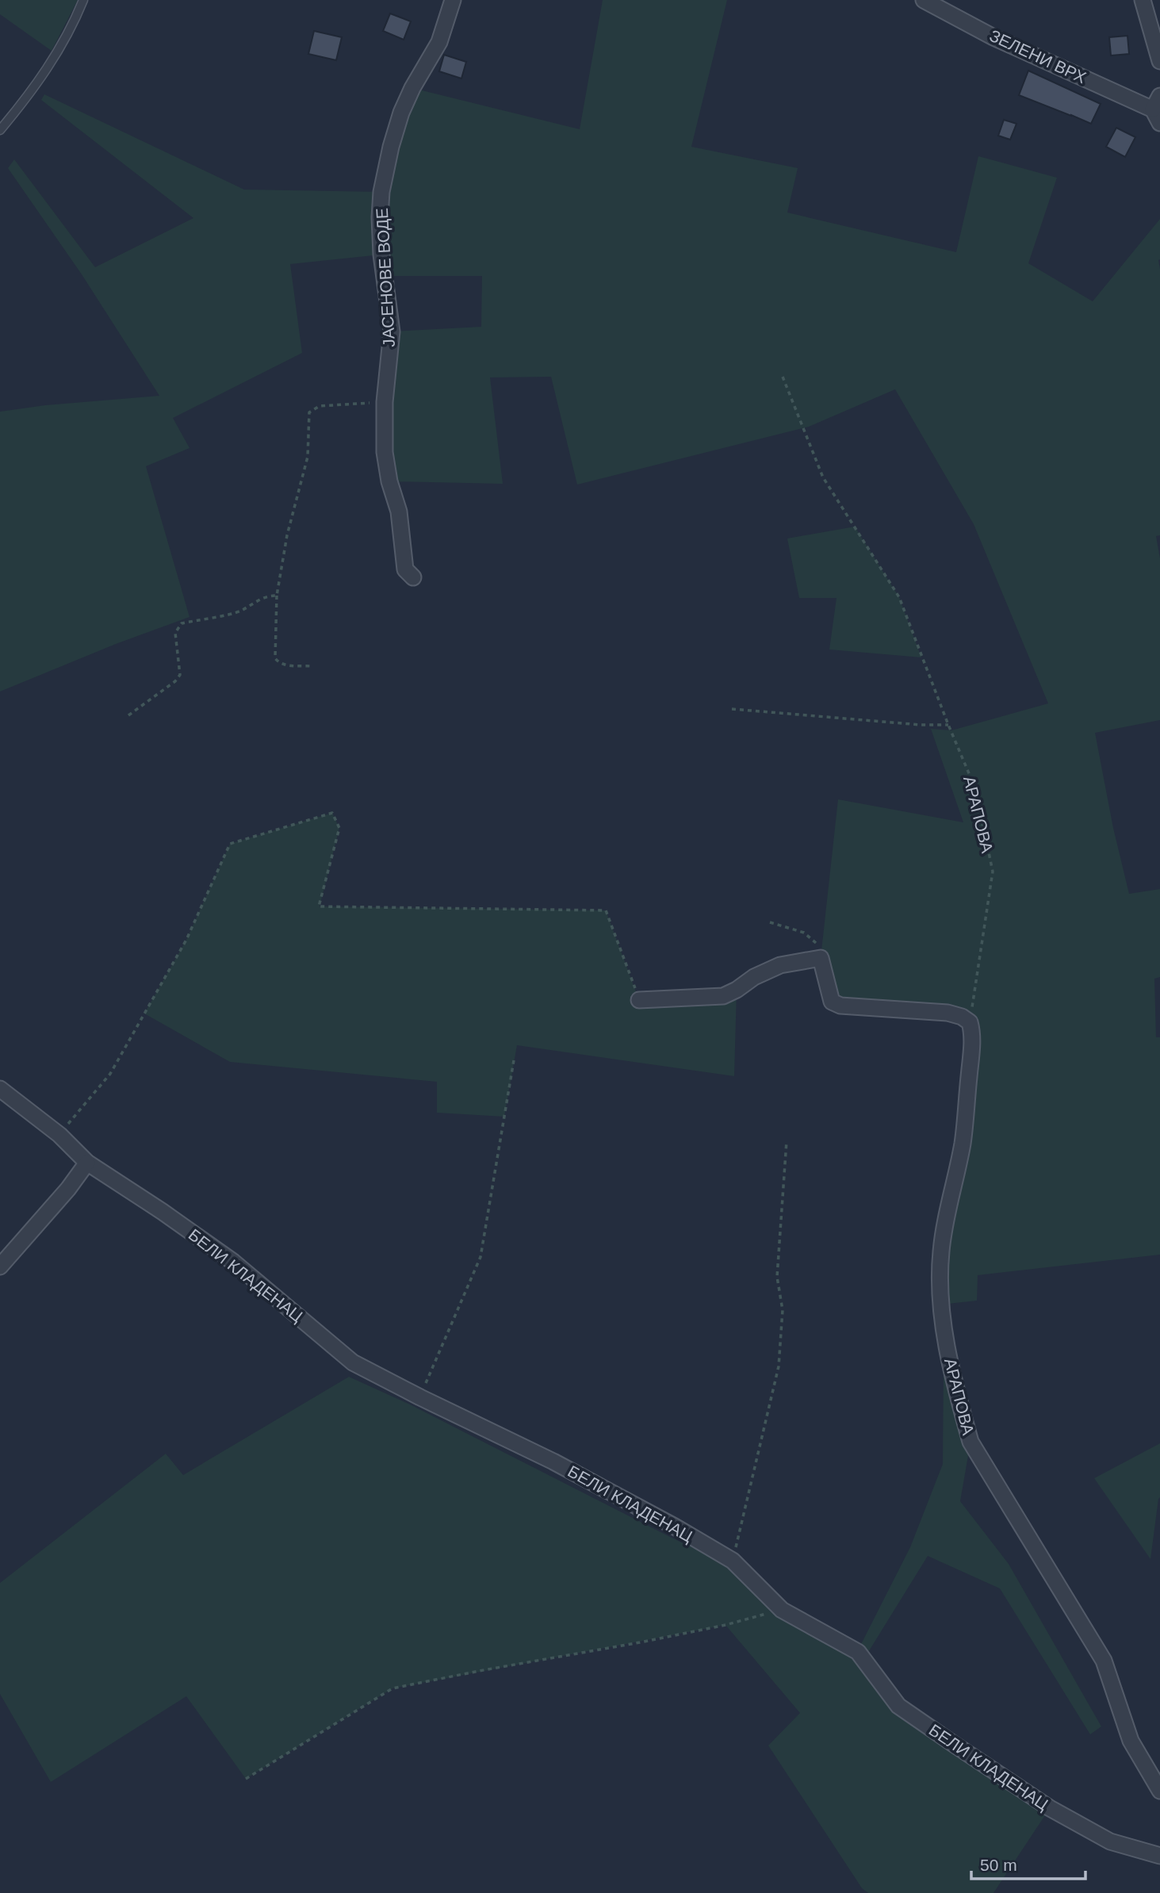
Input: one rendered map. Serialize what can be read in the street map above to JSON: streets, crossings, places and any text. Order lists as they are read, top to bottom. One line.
{"streets":{"street":["ЗЕЛЕНИ ВРХ","ЈАСЕНОВЕ ВОДЕ","АРАПОВА","БЕЛИ КЛАДЕНАЦ"]},"scale_bar":"50 m"}
